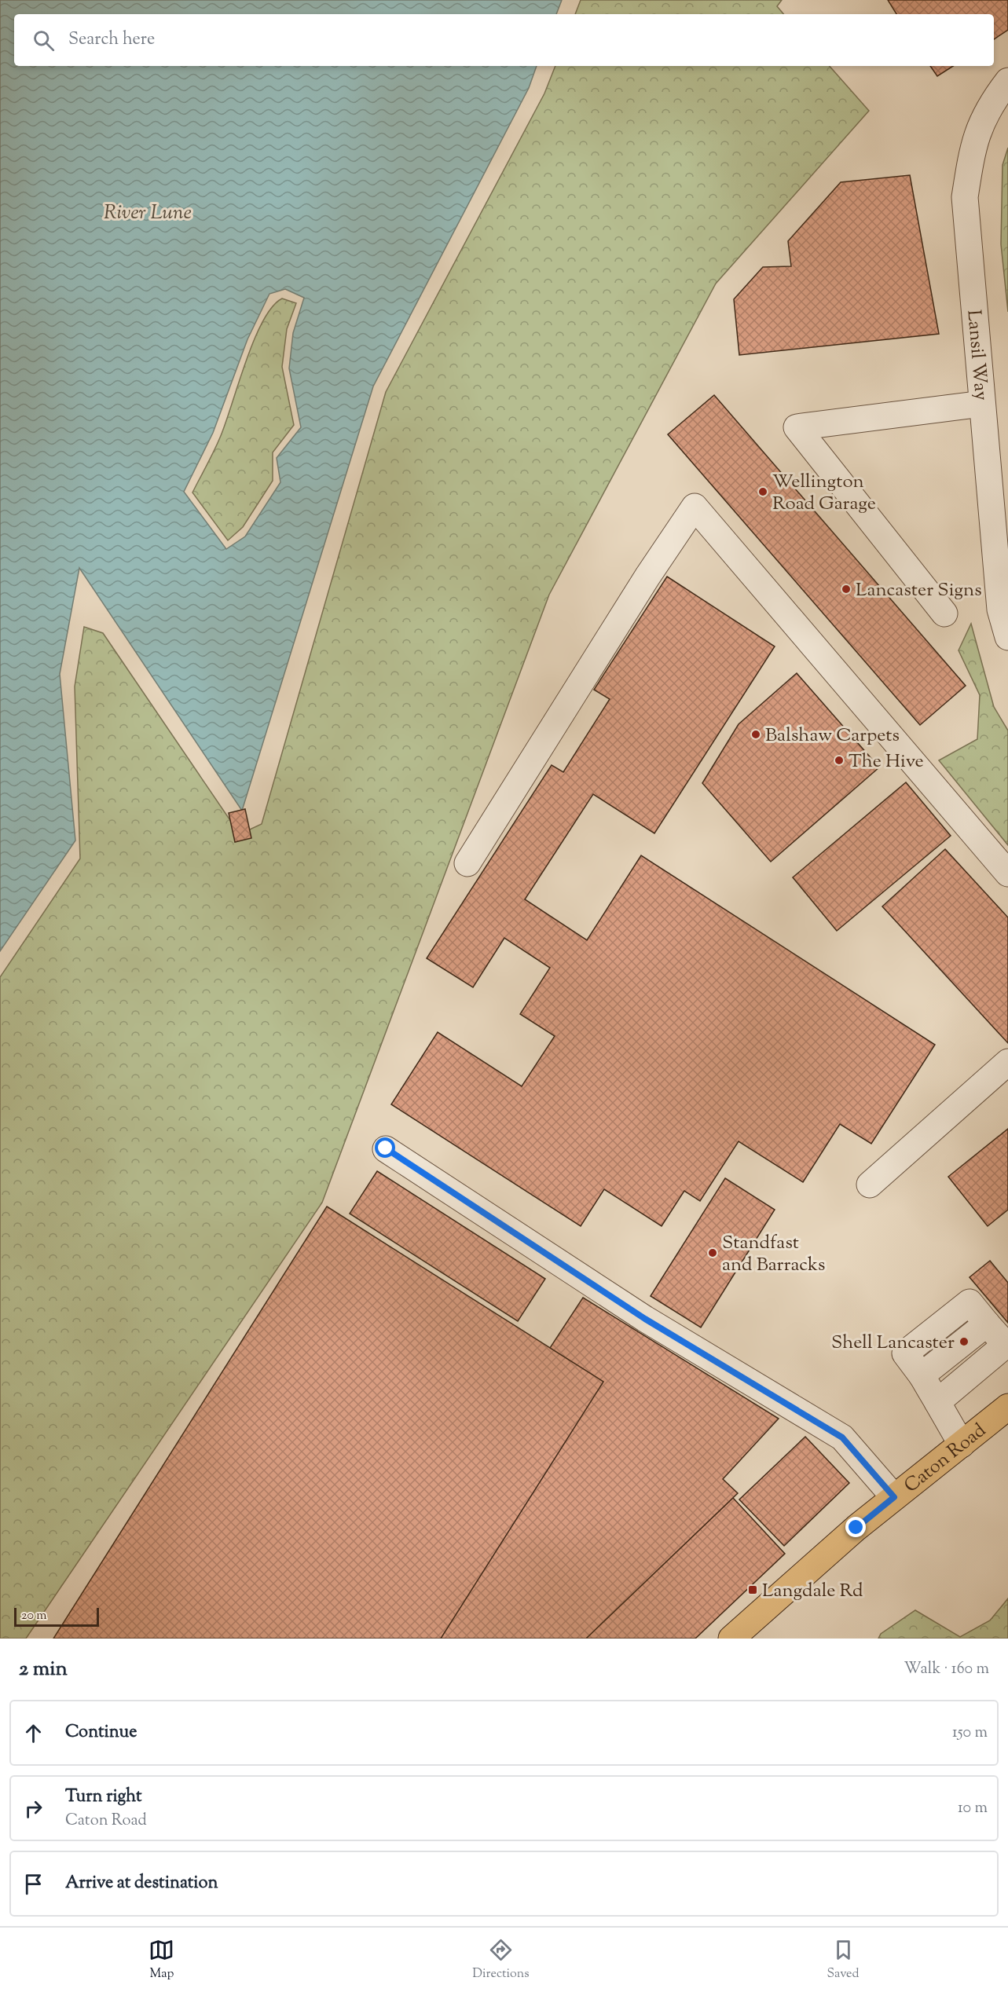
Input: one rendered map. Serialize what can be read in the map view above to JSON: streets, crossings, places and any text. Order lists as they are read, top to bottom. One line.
{"streets":{"main road":["Caton Road"],"street":["Lansil Way"]},"water":["River Lune"],"places":{"other":["Wellington Road Garage","Lancaster Signs","Balshaw Carpets","The Hive","Standfast and Barracks","Shell Lancaster"],"transit":["Langdale Rd"]},"scale_bar":"20 m","page":{"search":"Search here","scale":"20 m","heading":["2 min","Walk · 160 m"],"list":[["Continue","150 m"],["Turn right","Caton Road","10 m"],"Arrive at destination"],"nav":["Map","Directions","Saved"]}}
